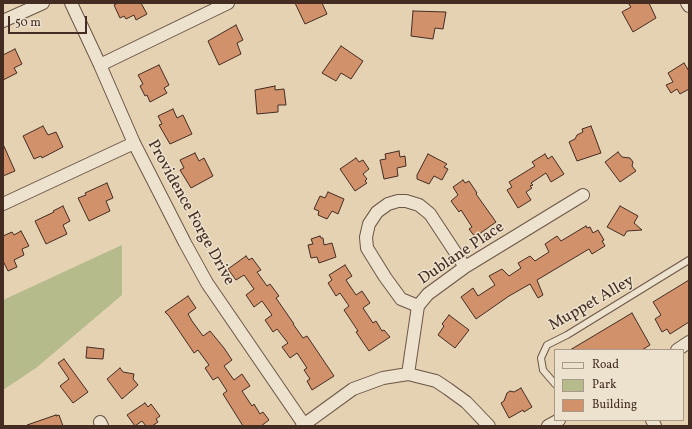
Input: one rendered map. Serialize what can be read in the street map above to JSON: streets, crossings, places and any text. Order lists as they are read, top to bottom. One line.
{"streets":{"street":["Providence Forge Drive","Dublane Place"],"lane":["Muppet Alley"]},"legend":["Road","Park","Building"],"scale_bar":"50 m"}
